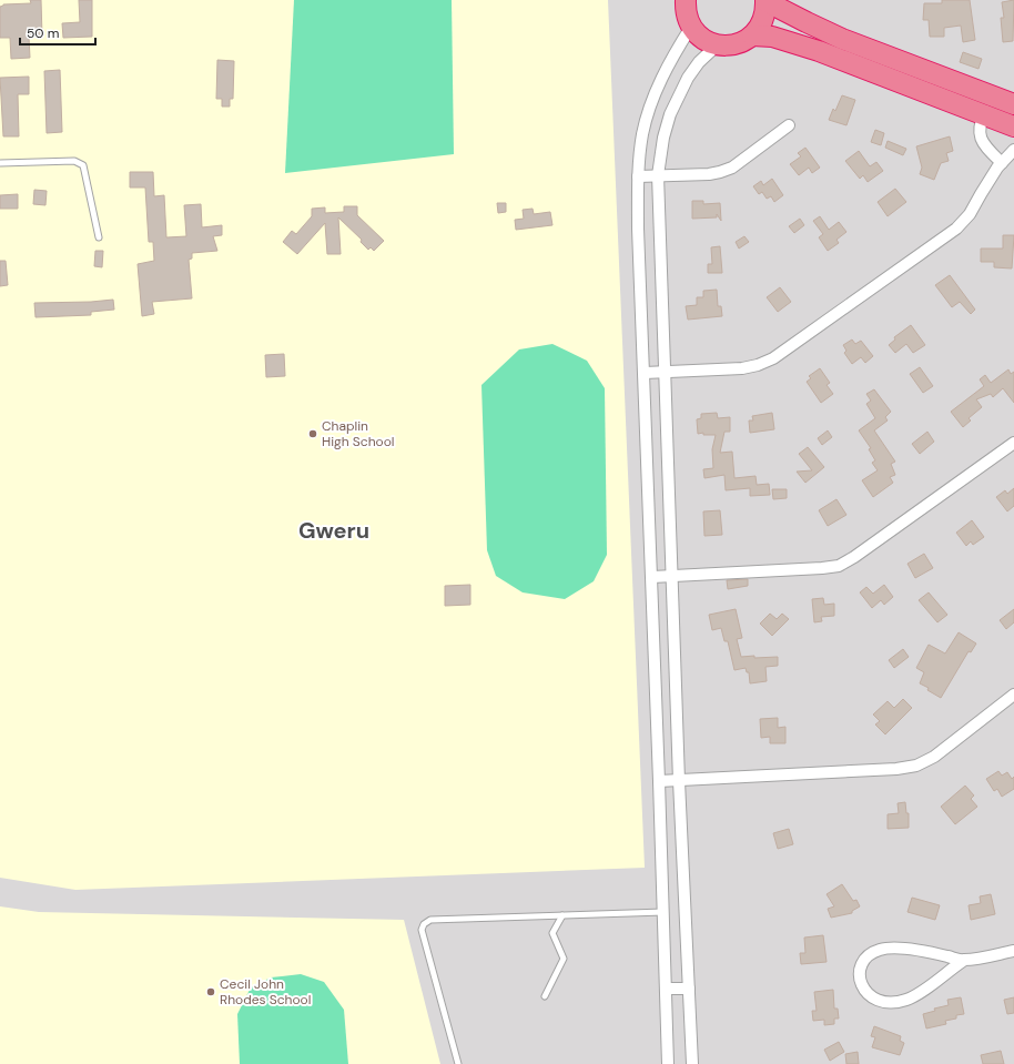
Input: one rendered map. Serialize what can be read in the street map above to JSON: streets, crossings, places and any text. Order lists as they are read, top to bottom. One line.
{"districts":["Gweru"],"places":["Chaplin High School","Cecil John Rhodes School"],"scale_bar":"50 m"}
